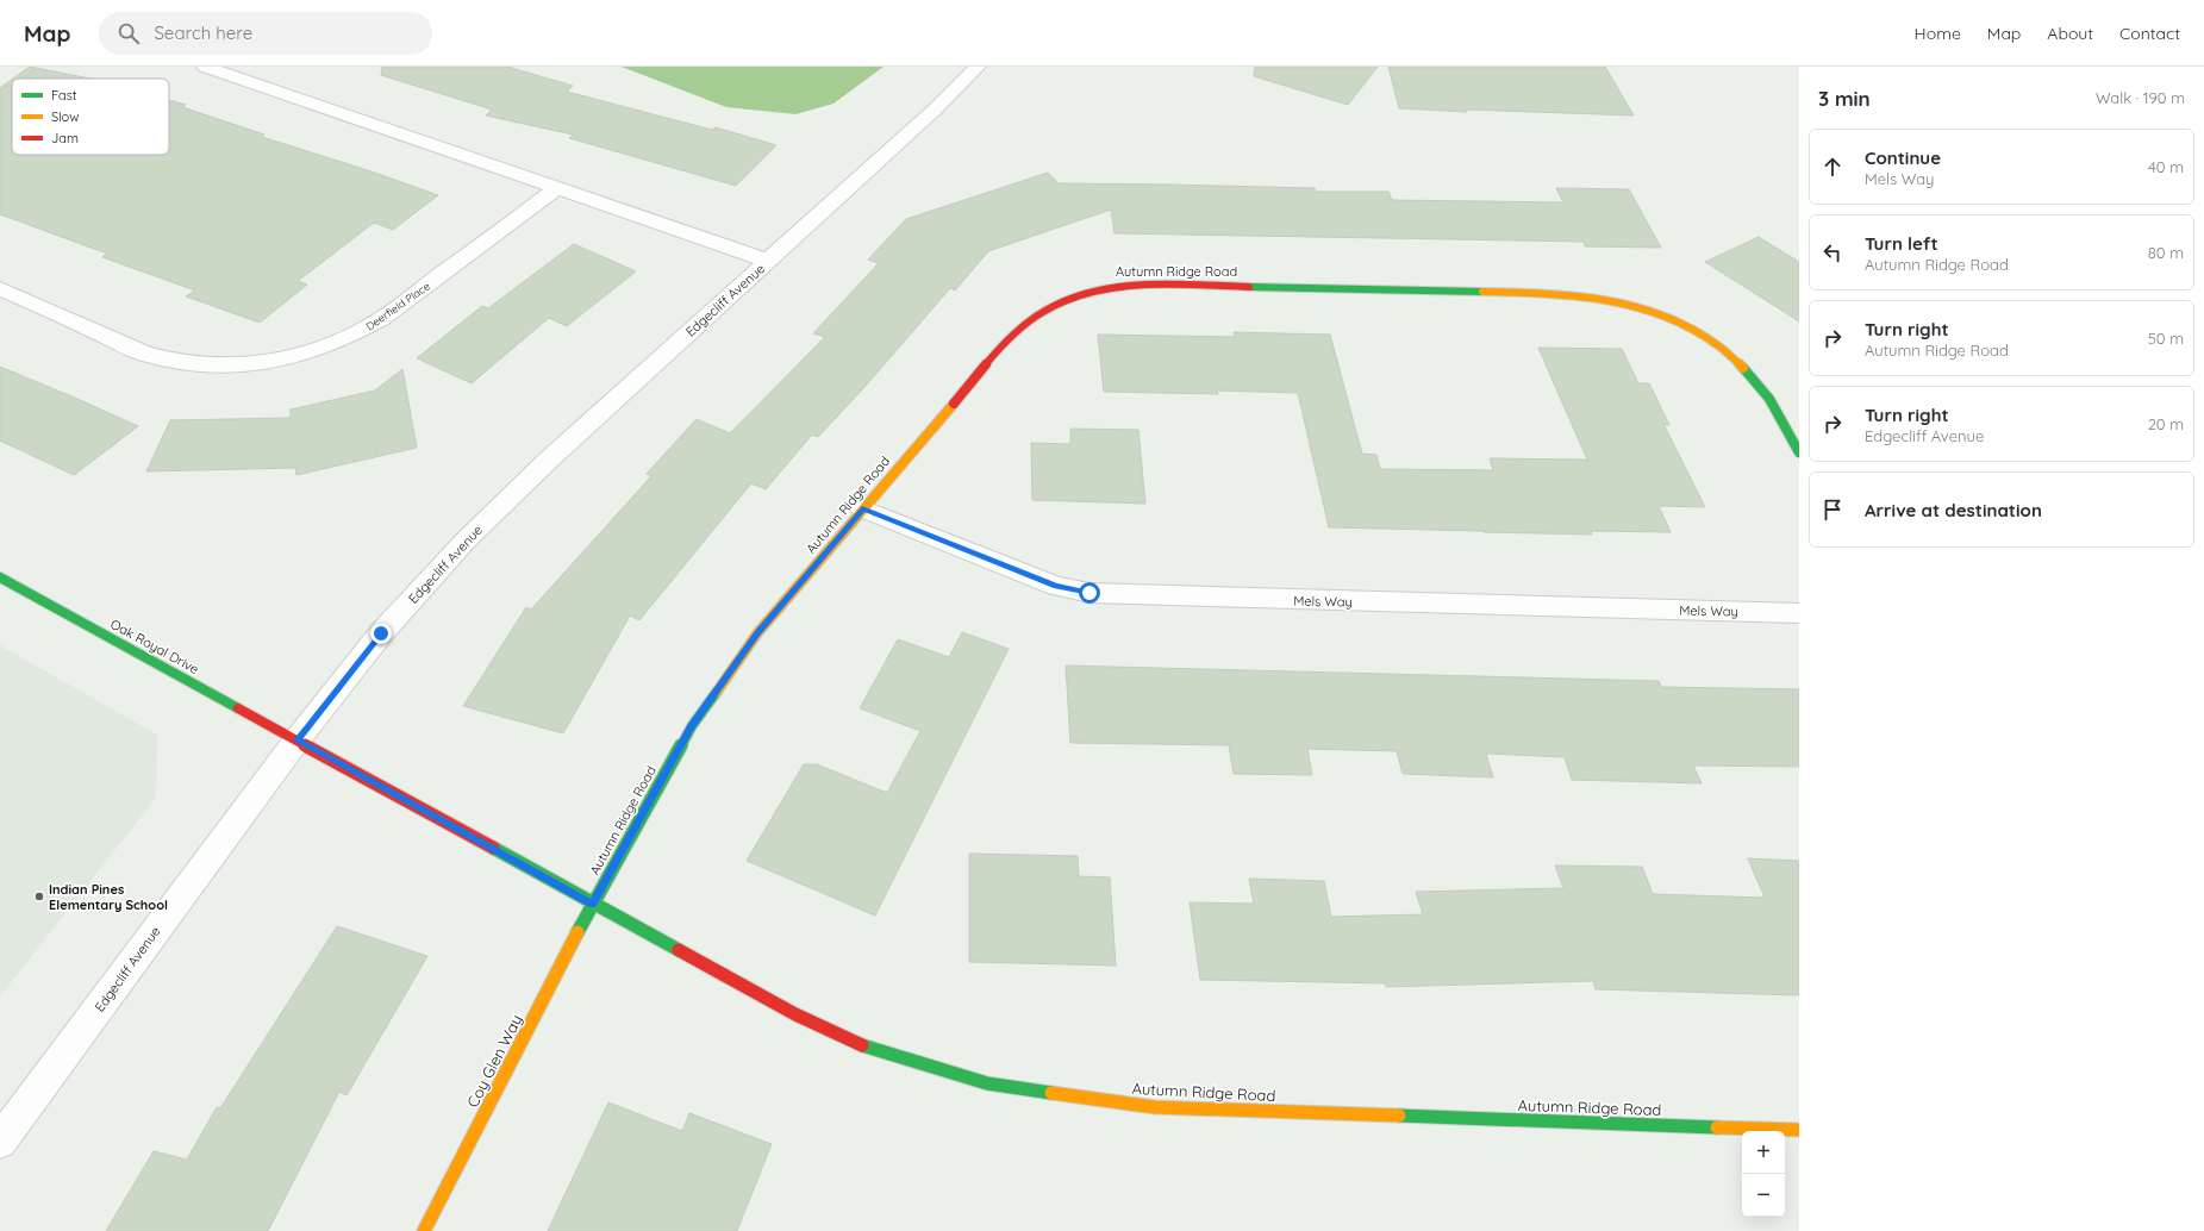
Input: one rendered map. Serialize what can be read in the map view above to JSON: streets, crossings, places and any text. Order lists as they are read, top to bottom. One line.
{"streets":{"street":["Autumn Ridge Road","Edgecliff Avenue","Deerfield Place","Mels Way","Oak Royal Drive","Coy Glen Way"]},"crossings":[["Autumn Ridge Road","Edgecliff Avenue"],["Autumn Ridge Road","Mels Way"],["Autumn Ridge Road","Oak Royal Drive"],["Autumn Ridge Road","Coy Glen Way"],["Edgecliff Avenue","Oak Royal Drive"]],"places":["Indian Pines Elementary School"],"legend":["Fast","Slow","Jam"],"page":{"header":"Map","search":"Search here","nav":["Home","Map","About","Contact"],"heading":["3 min","Walk · 190 m"],"list":[["Continue","Mels Way","40 m"],["Turn left","Autumn Ridge Road","80 m"],["Turn right","Autumn Ridge Road","50 m"],["Turn right","Edgecliff Avenue","20 m"],"Arrive at destination"],"map_buttons":["+","−"]}}
